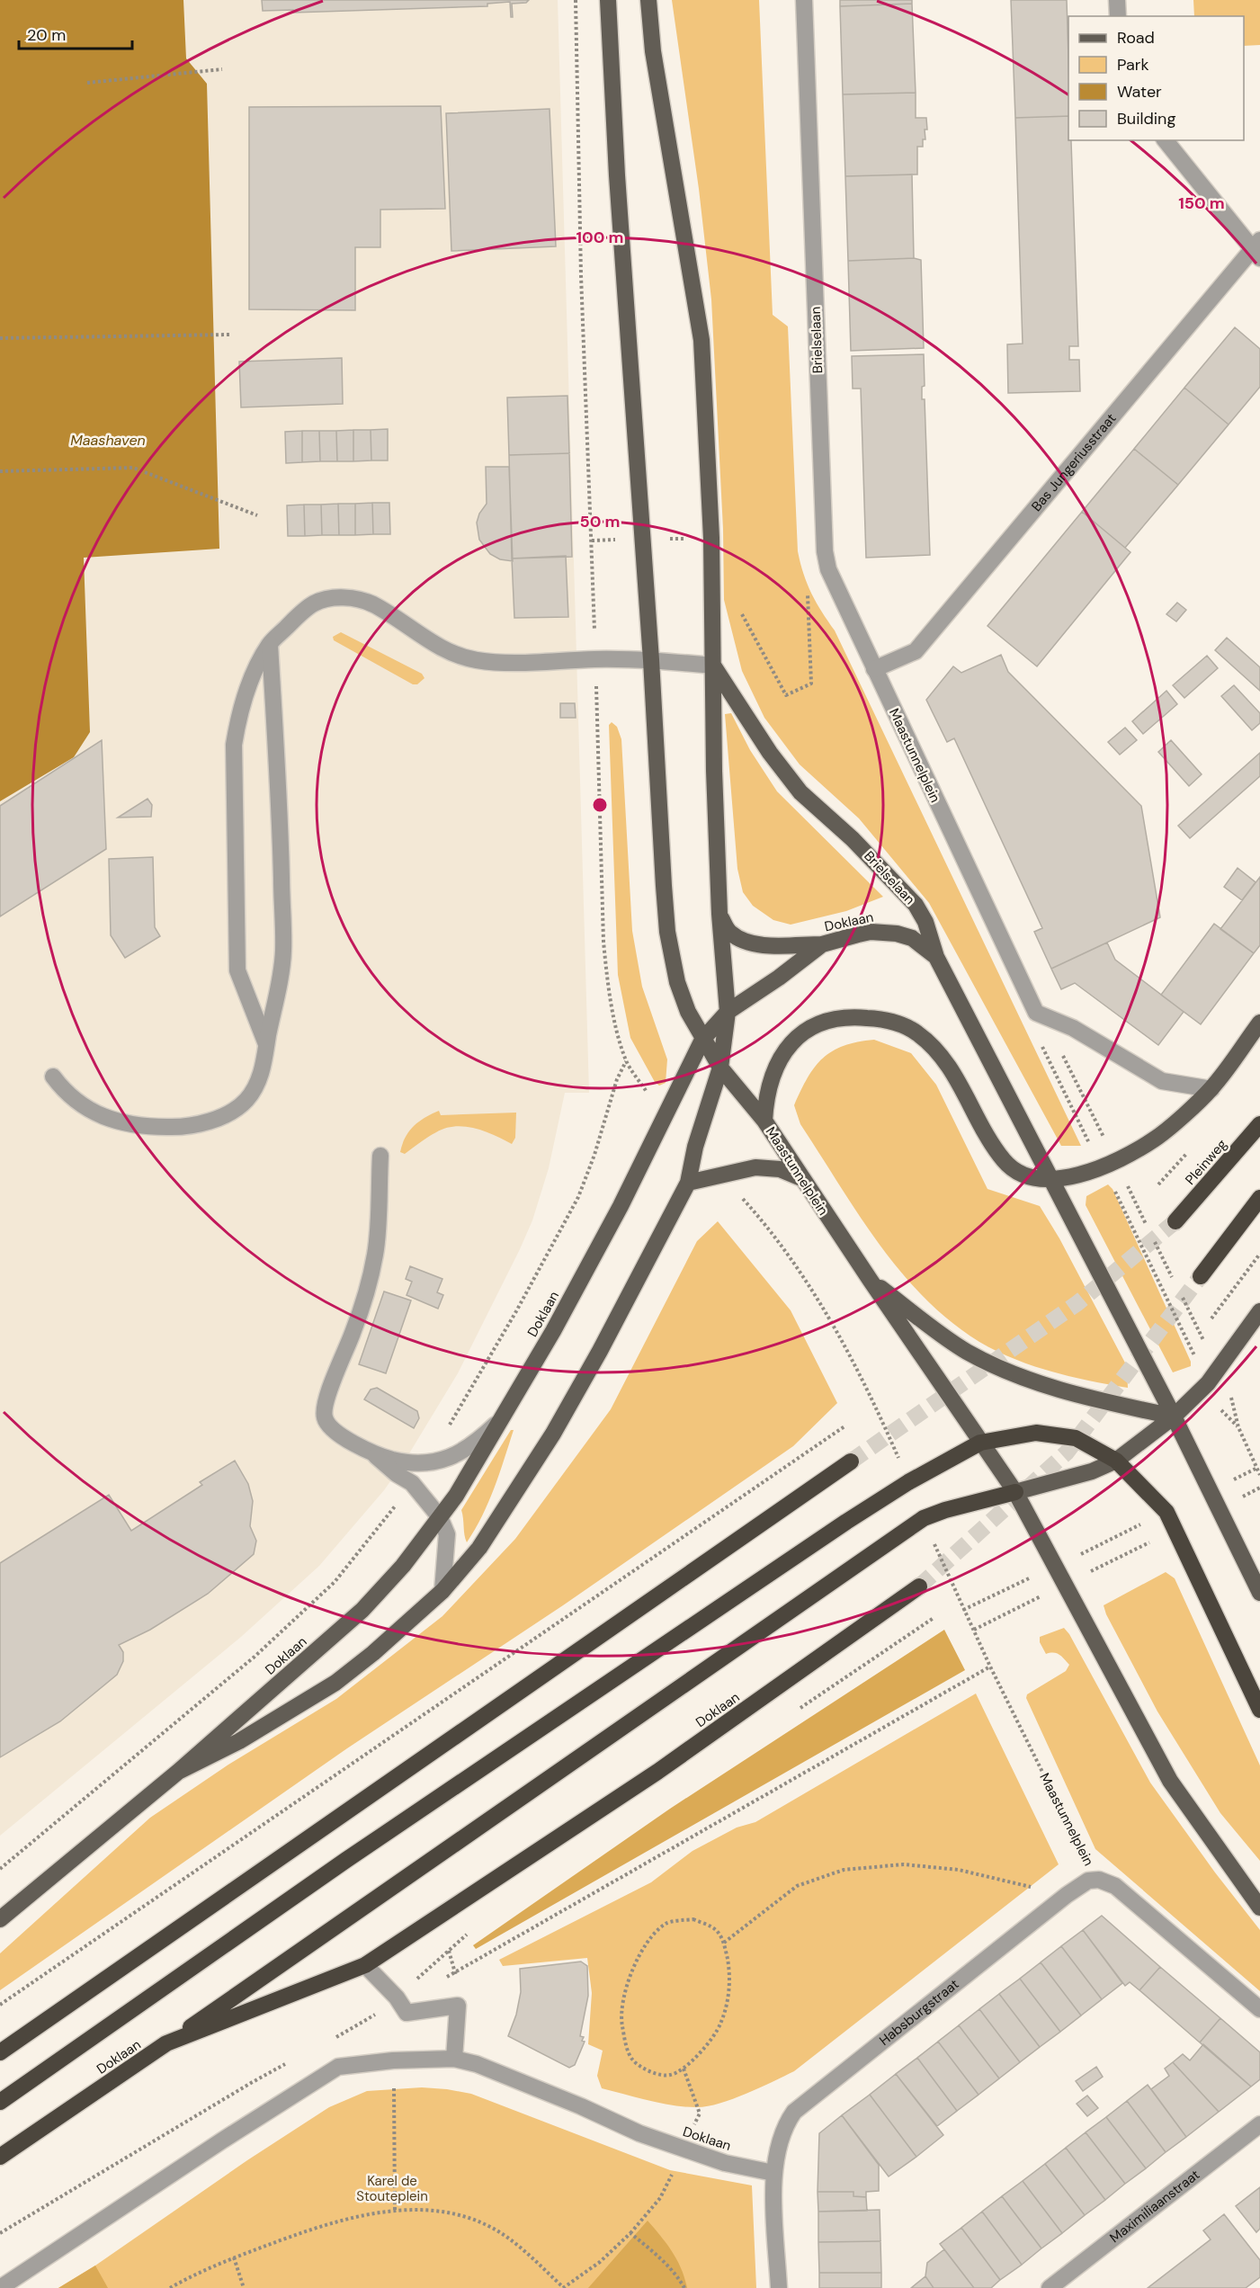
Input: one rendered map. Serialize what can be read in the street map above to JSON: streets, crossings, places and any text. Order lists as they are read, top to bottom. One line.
{"streets":{"highway":["Doklaan","Pleinweg"],"main road":["Brielselaan","Maastunnelplein"],"street":["Bas Jungeriusstraat","Habsburgstraat","Maximiliaanstraat"]},"crossings":[["Brielselaan","Bas Jungeriusstraat"],["Brielselaan","Maastunnelplein"],["Brielselaan","Doklaan"],["Bas Jungeriusstraat","Maastunnelplein"],["Maastunnelplein","Habsburgstraat"],["Doklaan","Habsburgstraat"]],"water":["Maashaven"],"parks":["Karel de Stouteplein"],"legend":["Road","Park","Water","Building"],"scale_bar":"20 m","rings":["150 m","100 m","50 m"]}
